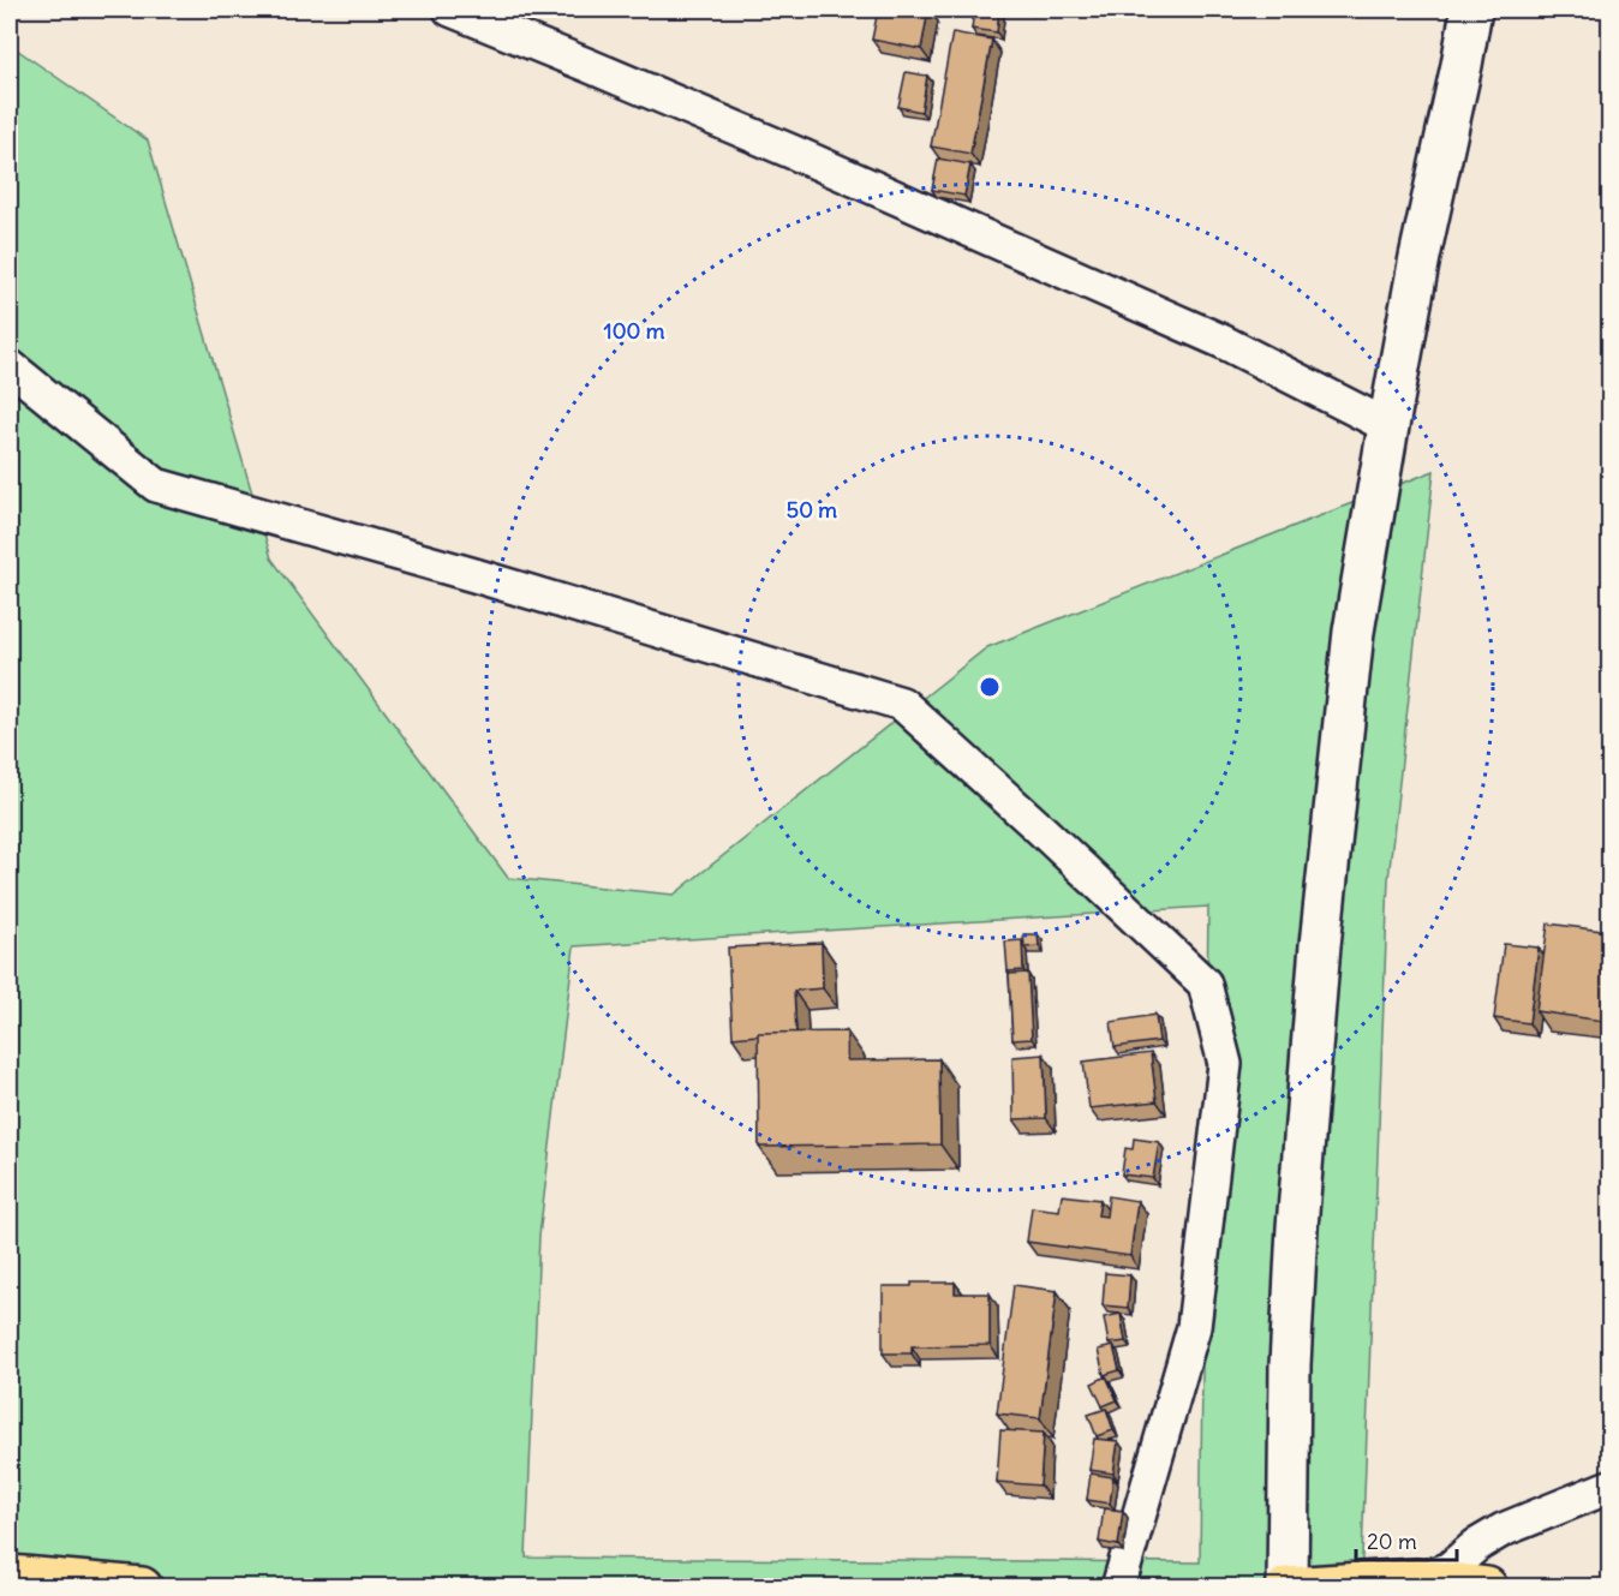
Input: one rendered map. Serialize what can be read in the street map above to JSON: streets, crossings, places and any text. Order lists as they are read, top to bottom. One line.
{"scale_bar":"20 m","rings":["100 m","50 m"]}
